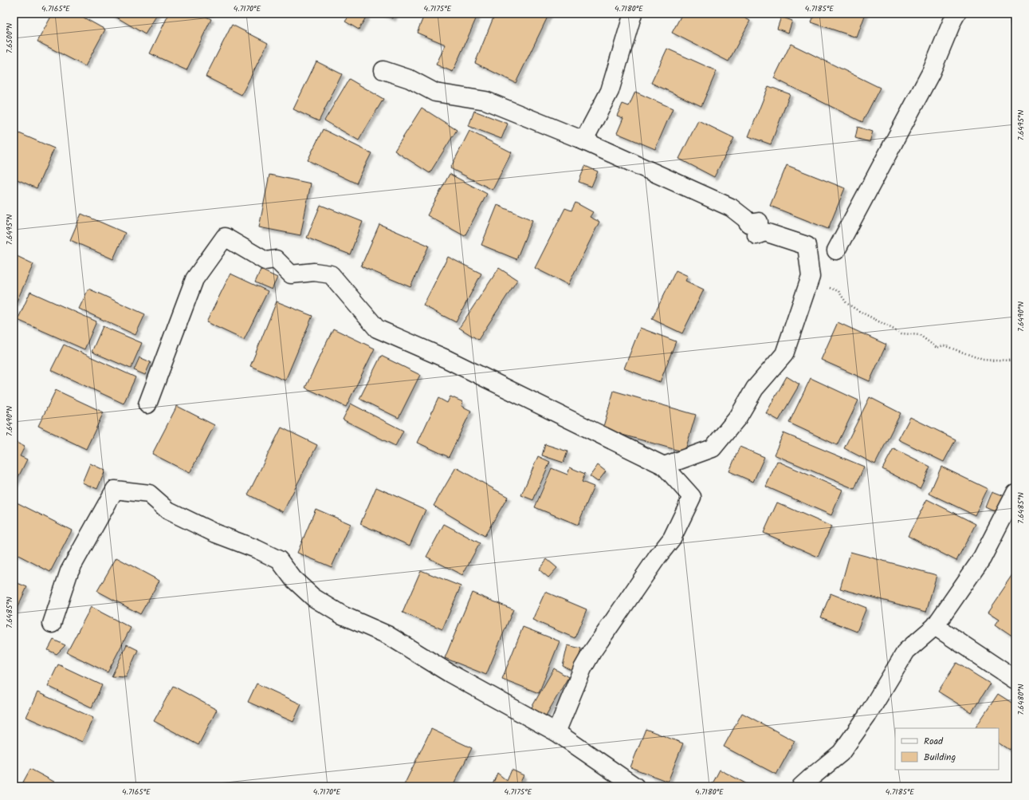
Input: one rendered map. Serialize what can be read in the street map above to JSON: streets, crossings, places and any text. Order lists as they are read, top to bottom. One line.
{"legend":["Road","Building"],"coordinates":["4.7165°E","4.7170°E","4.7175°E","4.7180°E","4.7185°E","7.6500°N","7.6495°N","7.6490°N","7.6485°N","7.6480°N"]}
